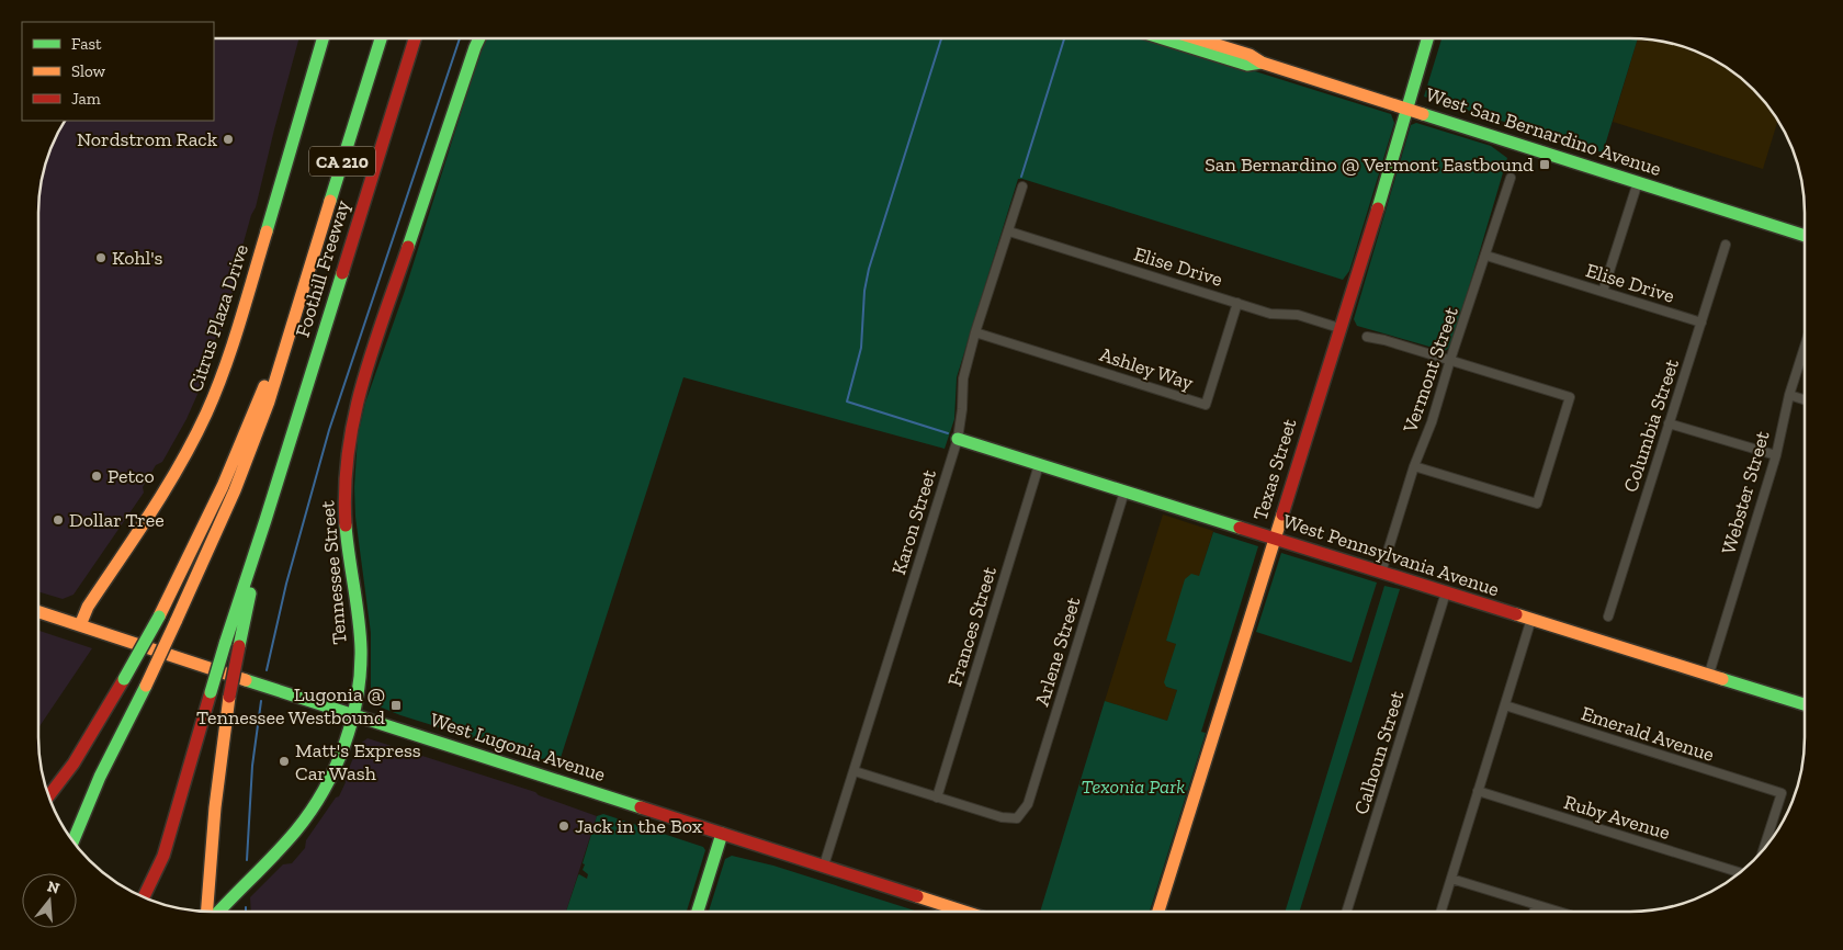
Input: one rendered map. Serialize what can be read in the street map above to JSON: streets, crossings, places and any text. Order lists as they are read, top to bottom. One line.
{"streets":{"main road":["West San Bernardino Avenue","CA 210","Foothill Freeway","Citrus Plaza Drive","Texas Street","West Pennsylvania Avenue","Tennessee Street","West Lugonia Avenue"],"street":["Elise Drive","Ashley Way","Vermont Street","Columbia Street","Webster Street","Karon Street","Frances Street","Arlene Street","Emerald Avenue","Calhoun Street","Ruby Avenue"]},"crossings":[["West San Bernardino Avenue","Texas Street"],["Elise Drive","Ashley Way"],["Elise Drive","Vermont Street"],["Elise Drive","Columbia Street"],["Elise Drive","Texas Street"],["Elise Drive","Karon Street"],["Citrus Plaza Drive","West Lugonia Avenue"],["Ashley Way","Karon Street"],["Vermont Street","West Pennsylvania Avenue"],["Texas Street","West Pennsylvania Avenue"],["Webster Street","West Pennsylvania Avenue"],["Karon Street","West Pennsylvania Avenue"],["Karon Street","West Lugonia Avenue"],["West Pennsylvania Avenue","Frances Street"],["West Pennsylvania Avenue","Arlene Street"],["West Pennsylvania Avenue","Calhoun Street"],["Tennessee Street","West Lugonia Avenue"],["Frances Street","Arlene Street"]],"parks":["Texonia Park"],"places":{"other":["Nordstrom Rack","Kohl's","Petco","Dollar Tree","Matt's Express Car Wash","Jack in the Box"],"transit":["San Bernardino @ Vermont Eastbound","Lugonia @ Tennessee Westbound"]},"legend":["Fast","Slow","Jam"],"north":"top"}
